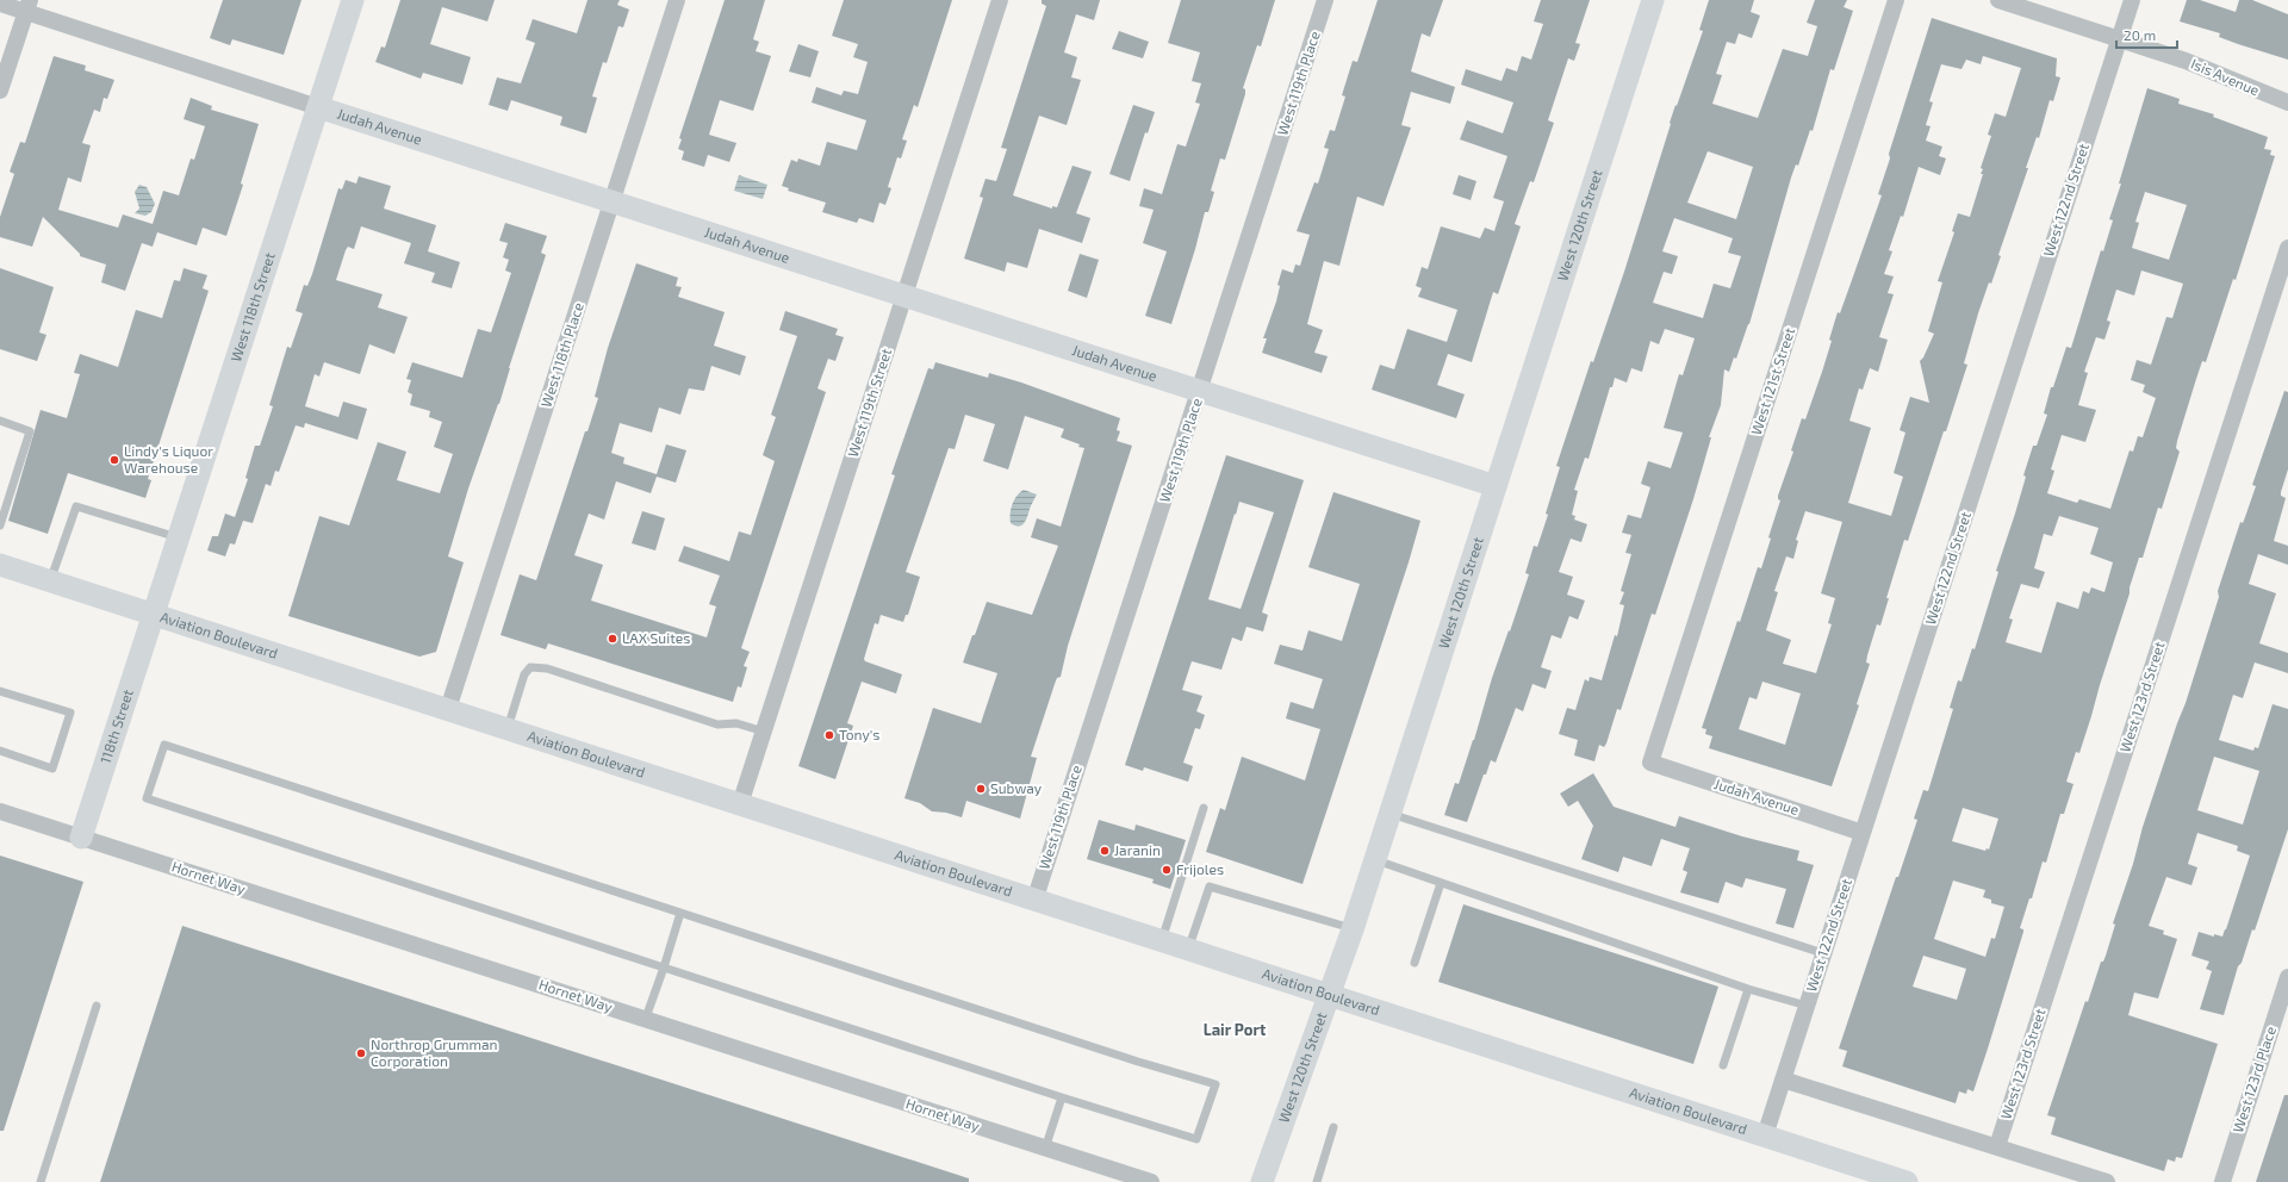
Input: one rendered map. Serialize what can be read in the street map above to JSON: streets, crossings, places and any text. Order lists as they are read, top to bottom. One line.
{"streets":{"main road":["Judah Avenue","West 120th Street","West 118th Street","Aviation Boulevard","118th Street"],"street":["Isis Avenue","West 119th Place","West 122nd Street","West 118th Place","West 121st Street","West 119th Street","West 123rd Street","Hornet Way","West 123rd Place"]},"crossings":[["Isis Avenue","West 122nd Street"],["West 119th Place","Judah Avenue"],["West 119th Place","Aviation Boulevard"],["Judah Avenue","West 122nd Street"],["Judah Avenue","West 120th Street"],["Judah Avenue","West 118th Street"],["Judah Avenue","West 118th Place"],["Judah Avenue","West 121st Street"],["Judah Avenue","West 119th Street"],["West 122nd Street","Aviation Boulevard"],["West 120th Street","Aviation Boulevard"],["West 118th Street","Aviation Boulevard"],["West 118th Street","118th Street"],["West 118th Place","Aviation Boulevard"],["West 119th Street","Aviation Boulevard"],["Aviation Boulevard","118th Street"],["118th Street","Hornet Way"]],"districts":["Lair Port"],"places":["Lindy's Liquor Warehouse","LAX Suites","Tony's","Subway","Jaranin","Frijoles","Northrop Grumman Corporation"],"scale_bar":"20 m"}
